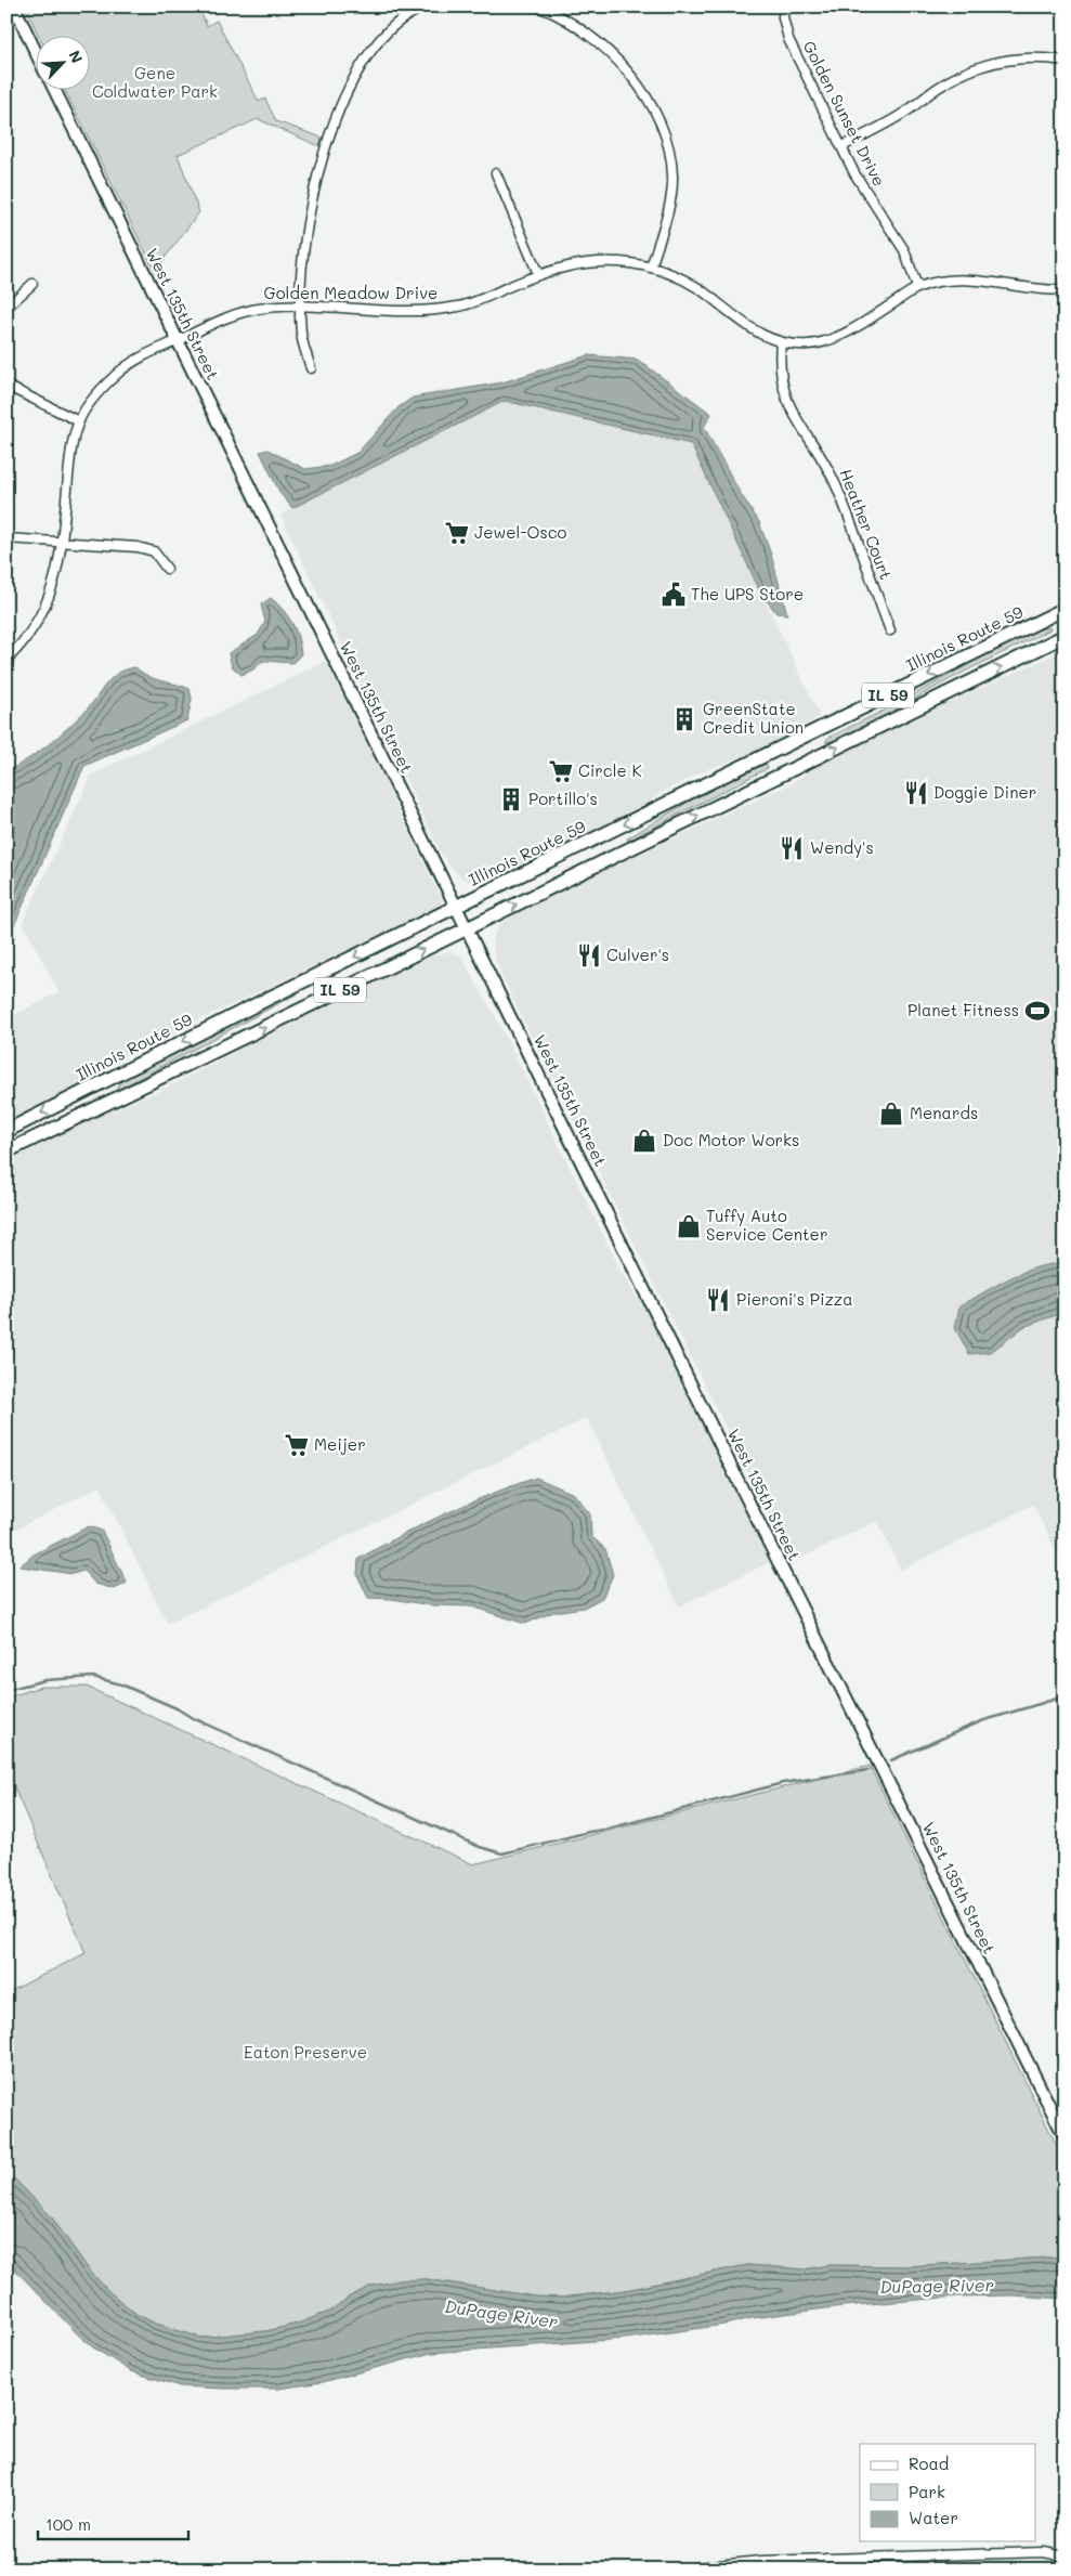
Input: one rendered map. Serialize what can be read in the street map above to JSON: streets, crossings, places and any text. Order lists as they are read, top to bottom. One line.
{"streets":{"main road":["Illinois Route 59","IL 59"],"street":["Golden Sunset Drive","Golden Meadow Drive","West 135th Street","Heather Court"]},"crossings":[["Golden Sunset Drive","Golden Meadow Drive"],["Golden Meadow Drive","West 135th Street"],["Golden Meadow Drive","Heather Court"],["West 135th Street","Illinois Route 59"],["West 135th Street","IL 59"]],"water":["DuPage River"],"parks":["Gene Coldwater Park","Eaton Preserve"],"places":{"supermarket":["Jewel-Osco","Circle K","Meijer"],"public building":["The UPS Store"],"building":["GreenState Credit Union","Portillo's"],"restaurant":["Doggie Diner","Wendy's","Culver's","Pieroni's Pizza"],"sports":["Planet Fitness"],"shop":["Menards","Doc Motor Works","Tuffy Auto Service Center"]},"legend":["Road","Park","Water"],"scale_bar":"100 m","north":"top right"}
